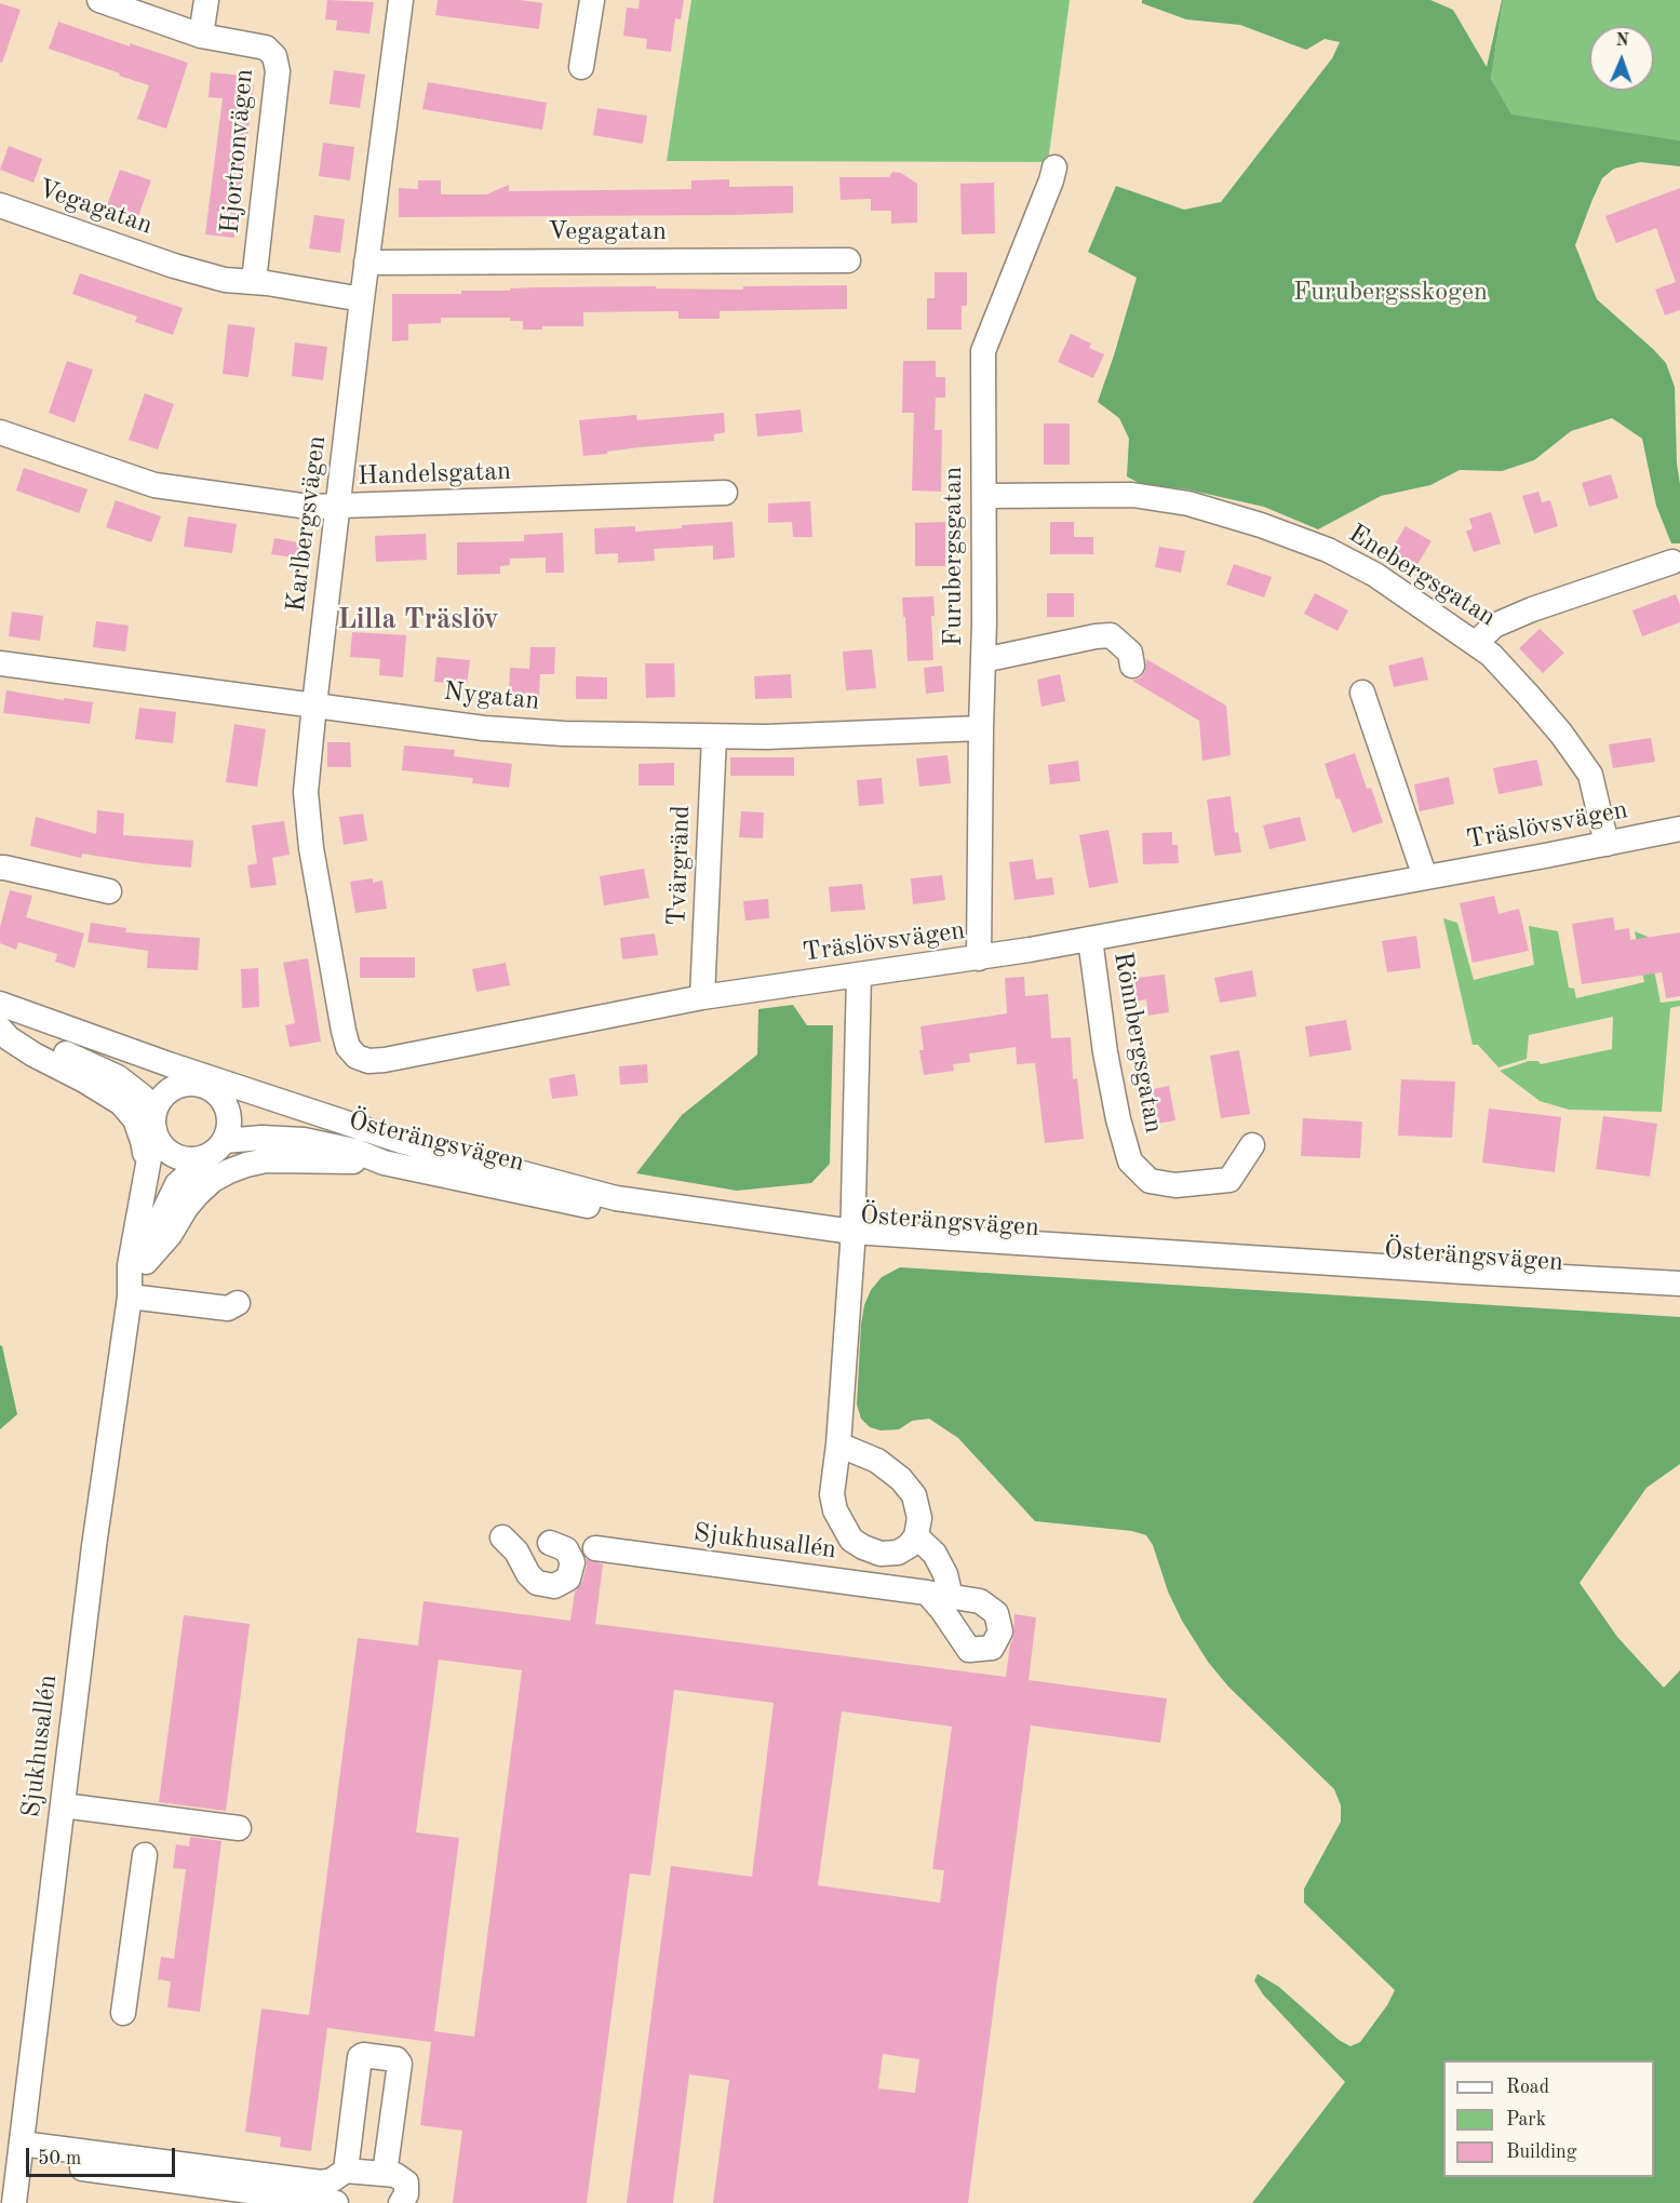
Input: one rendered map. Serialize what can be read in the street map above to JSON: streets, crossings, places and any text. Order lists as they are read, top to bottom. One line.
{"streets":{"street":["Hjortronvägen","Vegagatan","Handelsgatan","Karlbergsvägen","Furubergsgatan","Enebergsgatan","Nygatan","Träslövsvägen","Tvärgränd","Rönnbergsgatan","Österängsvägen","Sjukhusallén"]},"crossings":[["Hjortronvägen","Vegagatan"],["Vegagatan","Karlbergsvägen"],["Handelsgatan","Karlbergsvägen"],["Karlbergsvägen","Nygatan"],["Karlbergsvägen","Träslövsvägen"],["Furubergsgatan","Enebergsgatan"],["Furubergsgatan","Nygatan"],["Furubergsgatan","Träslövsvägen"],["Enebergsgatan","Träslövsvägen"],["Nygatan","Tvärgränd"],["Träslövsvägen","Tvärgränd"],["Träslövsvägen","Rönnbergsgatan"]],"districts":["Lilla Träslöv"],"parks":["Furubergsskogen"],"legend":["Road","Park","Building"],"scale_bar":"50 m","north":"top"}
